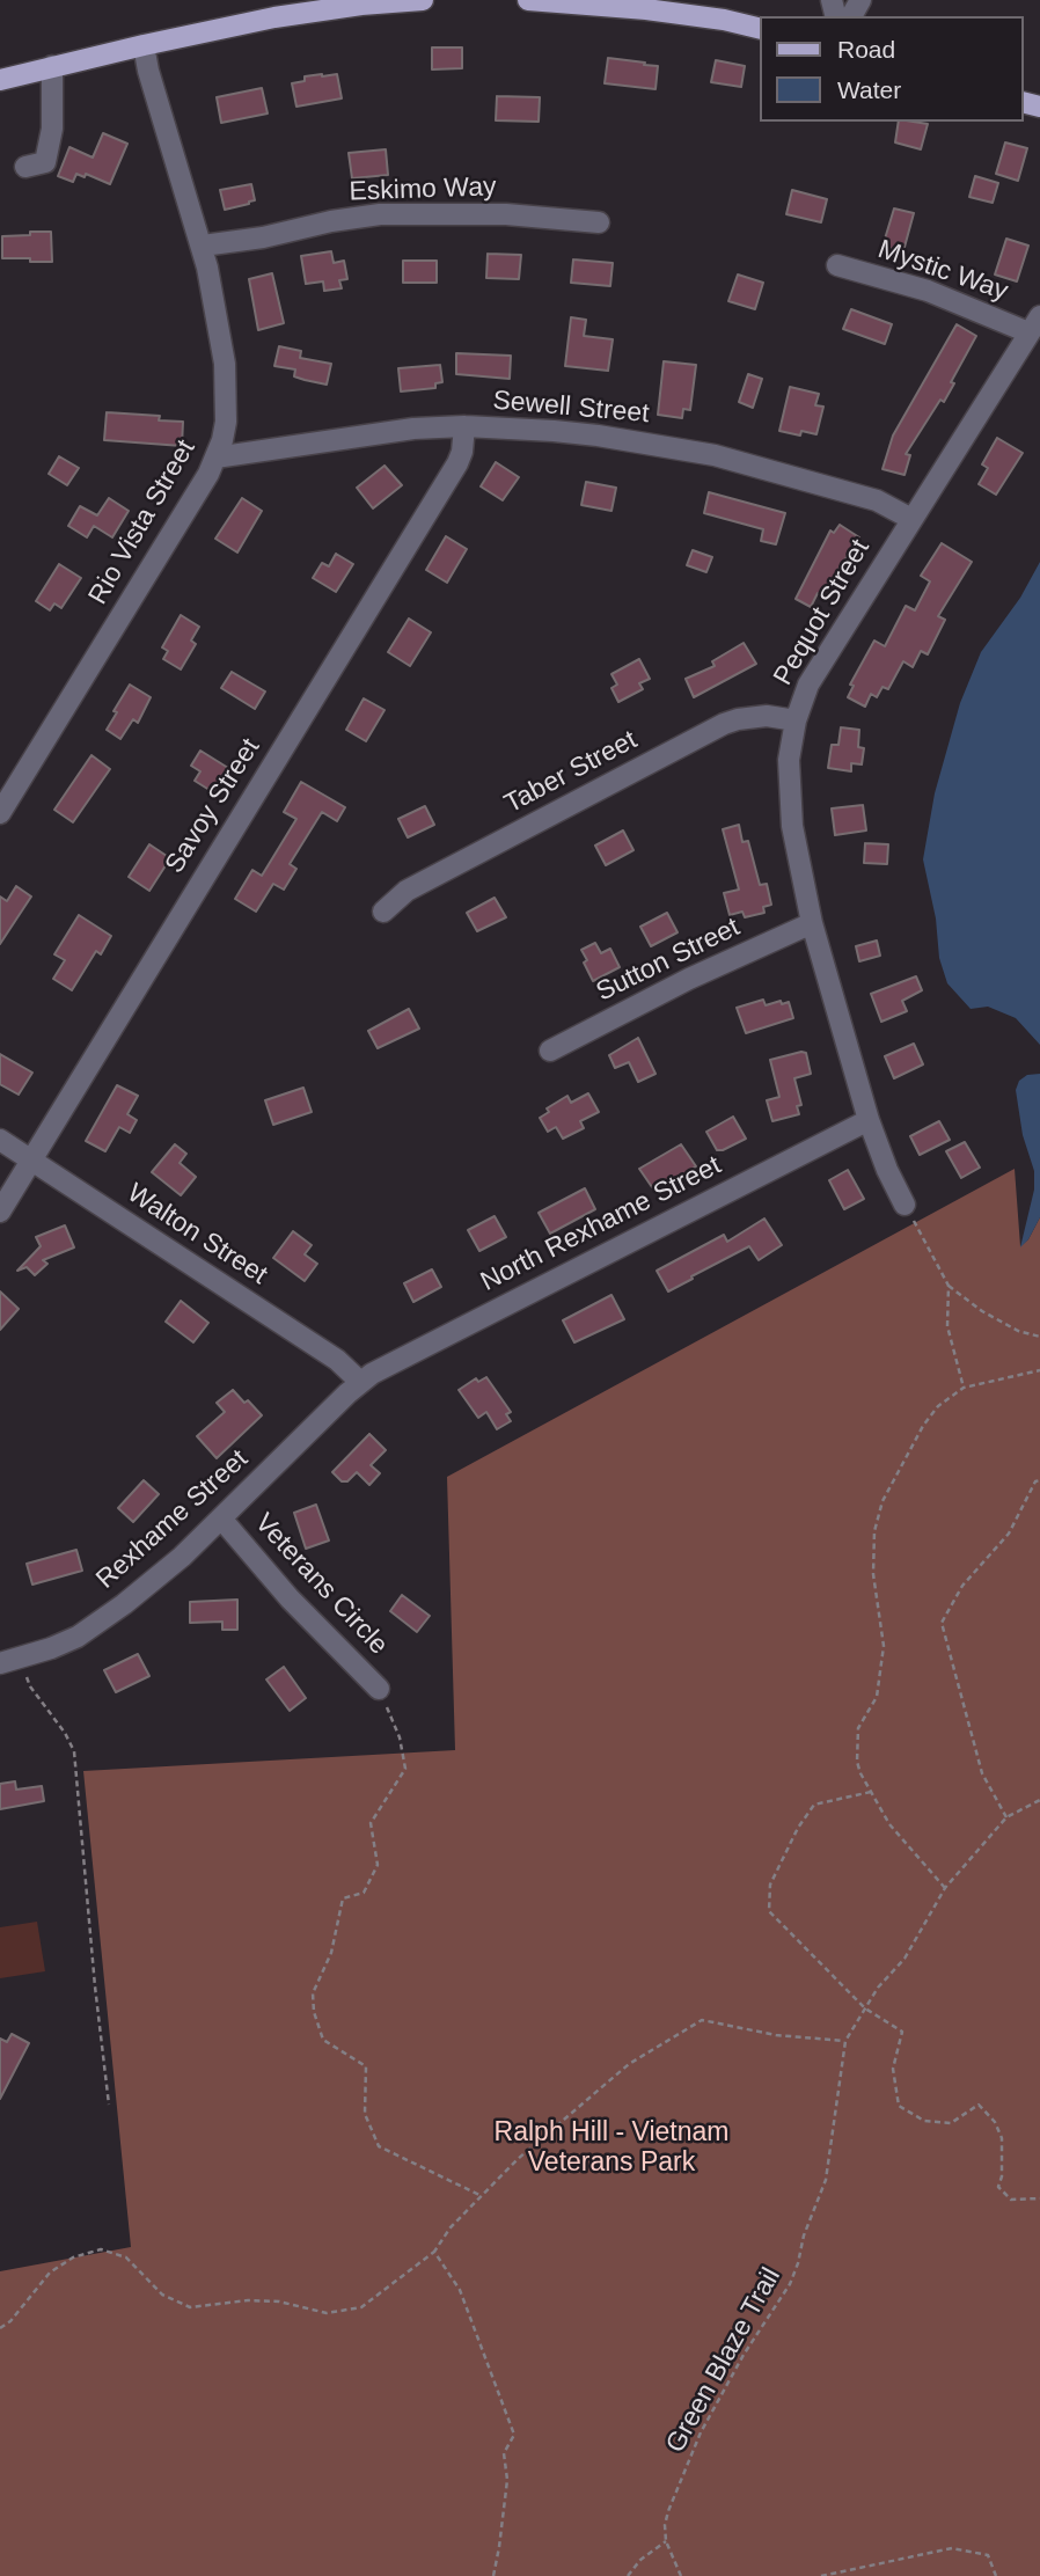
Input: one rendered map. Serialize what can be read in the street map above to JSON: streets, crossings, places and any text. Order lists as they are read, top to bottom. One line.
{"streets":{"street":["Eskimo Way","Mystic Way","Sewell Street","Rio Vista Street","Pequot Street","Taber Street","Savoy Street","Sutton Street","North Rexhame Street","Walton Street","Rexhame Street","Veterans Circle"],"path":["Green Blaze Trail"]},"crossings":[["Eskimo Way","Rio Vista Street"],["Mystic Way","Pequot Street"],["Sewell Street","Rio Vista Street"],["Sewell Street","Pequot Street"],["Sewell Street","Savoy Street"],["Pequot Street","Taber Street"],["Pequot Street","Sutton Street"],["Pequot Street","North Rexhame Street"],["Savoy Street","Walton Street"],["North Rexhame Street","Walton Street"],["North Rexhame Street","Rexhame Street"],["Walton Street","Rexhame Street"],["Rexhame Street","Veterans Circle"]],"parks":["Ralph Hill - Vietnam Veterans Park"],"legend":["Road","Water"]}
